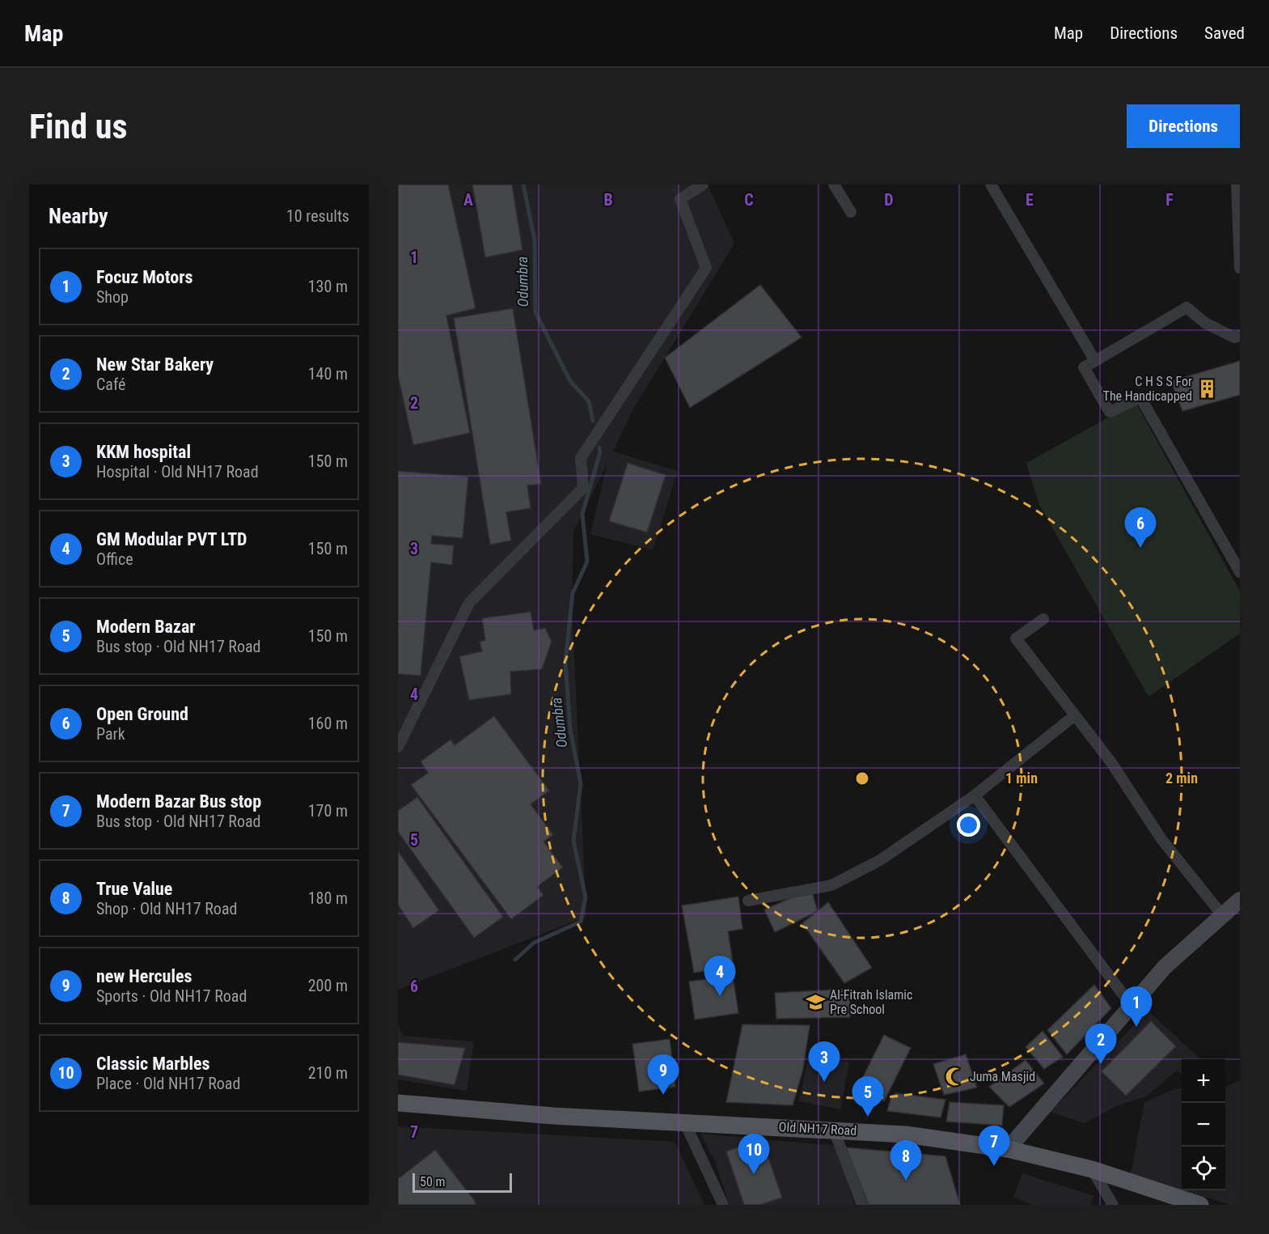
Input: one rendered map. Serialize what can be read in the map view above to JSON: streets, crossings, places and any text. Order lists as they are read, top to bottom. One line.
{"streets":{"main road":["Old NH17 Road"]},"water":["Odumbra"],"places":{"building":["C H S S For The Handicapped"],"school or university":["Al-Fitrah Islamic Pre School"],"mosque":["Juma Masjid"]},"scale_bar":"50 m","page":{"header":"Map","nav":["Map","Directions","Saved"],"buttons":"Directions","title":"Find us","heading":["Nearby","10 results"],"list":[{"mark":"1","name":"Focuz Motors","note":"Shop","value":"130 m"},{"mark":"2","name":"New Star Bakery","note":"Café","value":"140 m"},{"mark":"3","name":"KKM hospital","note":"Hospital · Old NH17 Road","value":"150 m"},{"mark":"4","name":"GM Modular PVT LTD","note":"Office","value":"150 m"},{"mark":"5","name":"Modern Bazar","note":"Bus stop · Old NH17 Road","value":"150 m"},{"mark":"6","name":"Open Ground","note":"Park","value":"160 m"},{"mark":"7","name":"Modern Bazar Bus stop","note":"Bus stop · Old NH17 Road","value":"170 m"},{"mark":"8","name":"True Value","note":"Shop · Old NH17 Road","value":"180 m"},{"mark":"9","name":"new Hercules","note":"Sports · Old NH17 Road","value":"200 m"},{"mark":"10","name":"Classic Marbles","note":"Place · Old NH17 Road","value":"210 m"}],"pins":["6","4","1","2","3","9","5","7","10","8"],"map_buttons":["+","−"],"scale":"50 m"},"grid":{"columns":["A","B","C","D","E","F"],"rows":["1","2","3","4","5","6","7"]},"rings":["1 min","2 min"]}
